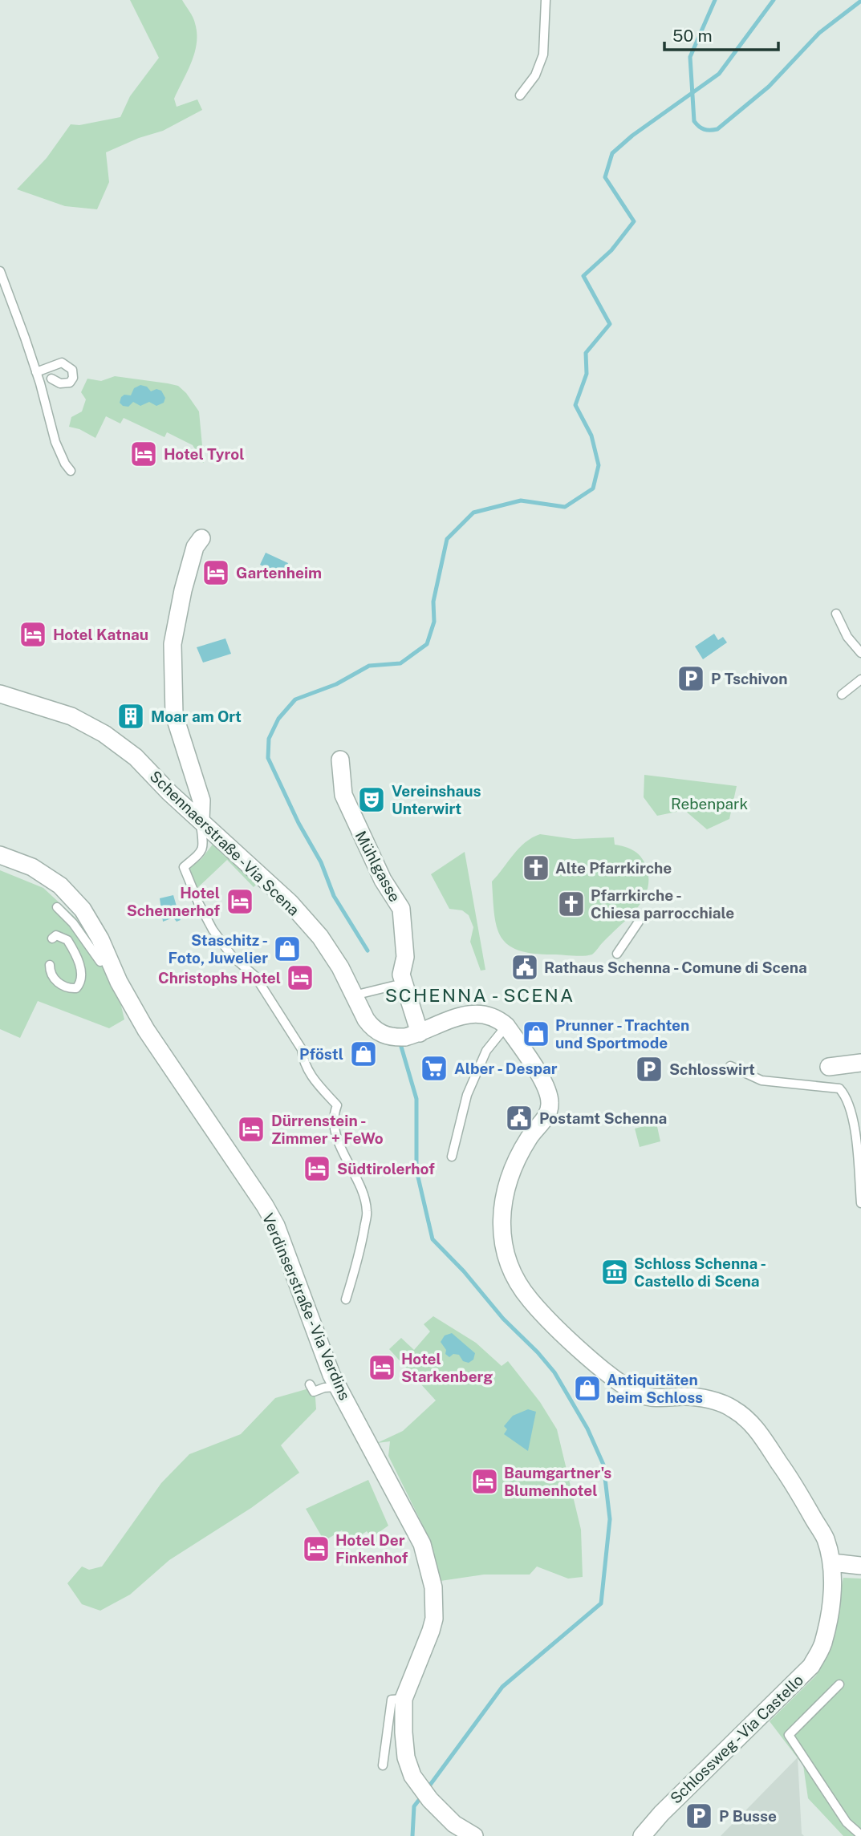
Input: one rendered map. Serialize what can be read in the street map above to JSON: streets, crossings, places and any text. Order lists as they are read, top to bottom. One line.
{"streets":{"street":["Schennaerstraße - Via Scena","Mühlgasse","Verdinserstraße - Via Verdins","Schlossweg - Via Castello"]},"crossings":[["Schennaerstraße - Via Scena","Mühlgasse"]],"districts":["SCHENNA - SCENA"],"parks":["Rebenpark"],"places":{"hotel":["Hotel Tyrol","Gartenheim","Hotel Katnau","Hotel Schennerhof","Christophs Hotel","Dürrenstein - Zimmer + FeWo","Südtirolerhof","Hotel Starkenberg","Baumgartner's Blumenhotel","Hotel Der Finkenhof"],"parking":["P Tschivon","Schlosswirt","P Busse"],"building":["Moar am Ort"],"theatre":["Vereinshaus Unterwirt"],"church":["Alte Pfarrkirche","Pfarrkirche - Chiesa parrocchiale"],"shop":["Staschitz - Foto, Juwelier","Prunner - Trachten und Sportmode","Pföstl","Antiquitäten beim Schloss"],"public building":["Rathaus Schenna - Comune di Scena","Postamt Schenna"],"supermarket":["Alber - Despar"],"museum":["Schloss Schenna - Castello di Scena"]},"scale_bar":"50 m"}
